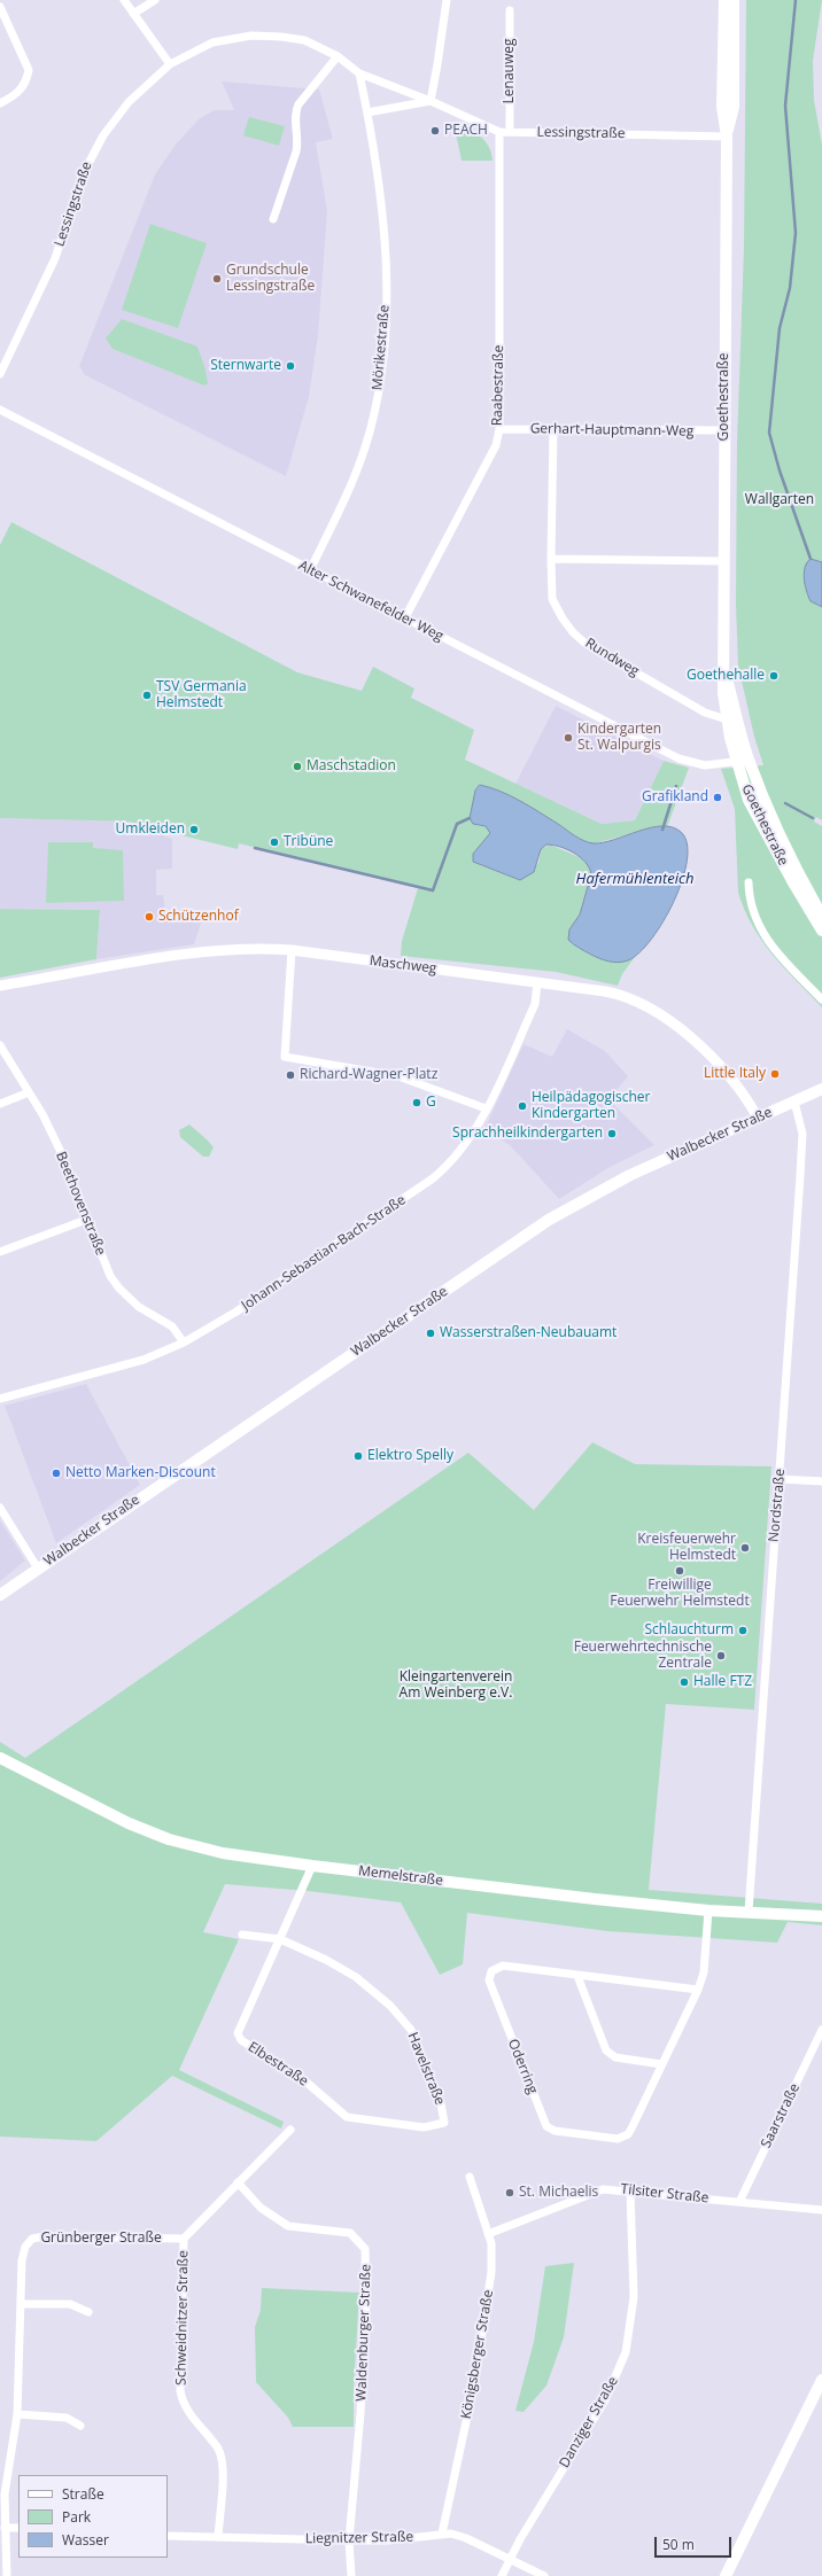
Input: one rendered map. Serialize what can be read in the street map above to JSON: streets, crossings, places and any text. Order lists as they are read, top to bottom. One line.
{"streets":{"main road":["Goethestraße","Walbecker Straße","Memelstraße"],"street":["Lenauweg","Lessingstraße","Mörikestraße","Raabestraße","Gerhart-Hauptmann-Weg","Alter Schwanefelder Weg","Rundweg","Maschweg","Beethovenstraße","Johann-Sebastian-Bach-Straße","Nordstraße","Elbestraße","Oderring","Havelstraße","Saarstraße","Tilsiter Straße","Grünberger Straße","Schweidnitzer Straße","Waldenburger Straße","Königsberger Straße","Danziger Straße","Liegnitzer Straße"]},"crossings":[["Lenauweg","Lessingstraße"],["Lessingstraße","Mörikestraße"],["Lessingstraße","Raabestraße"],["Lessingstraße","Goethestraße"],["Mörikestraße","Alter Schwanefelder Weg"],["Raabestraße","Gerhart-Hauptmann-Weg"],["Raabestraße","Alter Schwanefelder Weg"],["Goethestraße","Gerhart-Hauptmann-Weg"],["Goethestraße","Alter Schwanefelder Weg"],["Goethestraße","Rundweg"],["Gerhart-Hauptmann-Weg","Rundweg"],["Maschweg","Walbecker Straße"],["Maschweg","Johann-Sebastian-Bach-Straße"],["Walbecker Straße","Nordstraße"],["Beethovenstraße","Johann-Sebastian-Bach-Straße"],["Nordstraße","Memelstraße"],["Memelstraße","Elbestraße"],["Memelstraße","Oderring"],["Elbestraße","Havelstraße"],["Saarstraße","Tilsiter Straße"],["Tilsiter Straße","Königsberger Straße"],["Tilsiter Straße","Danziger Straße"],["Grünberger Straße","Schweidnitzer Straße"],["Schweidnitzer Straße","Waldenburger Straße"],["Schweidnitzer Straße","Liegnitzer Straße"],["Waldenburger Straße","Liegnitzer Straße"],["Königsberger Straße","Liegnitzer Straße"],["Danziger Straße","Liegnitzer Straße"]],"water":["Hafermühlenteich"],"parks":["Wallgarten","Kleingartenverein Am Weinberg e.V."],"places":["PEACH","Grundschule Lessingstraße","Sternwarte","Goethehalle","TSV Germania Helmstedt","Kindergarten St. Walpurgis","Maschstadion","Grafikland","Umkleiden","Tribüne","Schützenhof","Little Italy","Richard-Wagner-Platz","G","Heilpädagogischer Kindergarten","Sprachheilkindergarten","Wasserstraßen-Neubauamt","Elektro Spelly","Netto Marken-Discount","Kreisfeuerwehr Helmstedt","Freiwillige Feuerwehr Helmstedt","Schlauchturm","Feuerwehrtechnische Zentrale","Halle FTZ","St. Michaelis"],"legend":["Straße","Park","Wasser"],"scale_bar":"50 m"}
